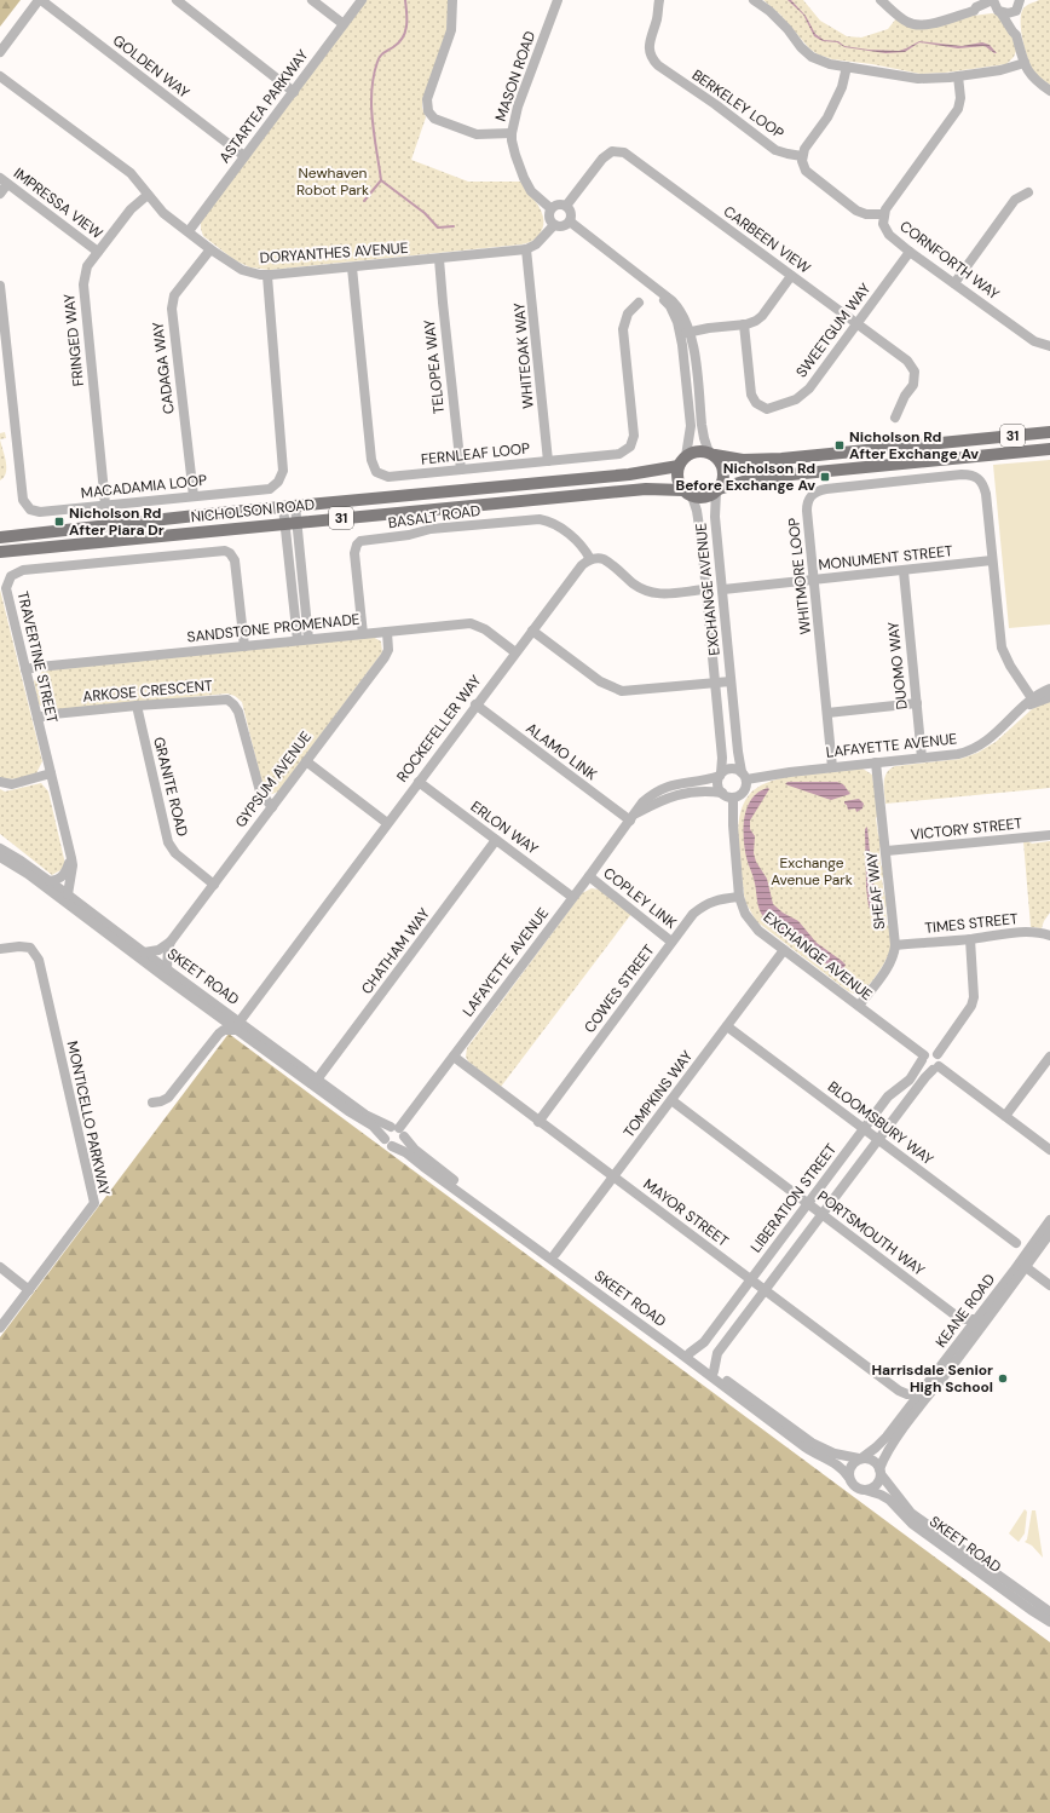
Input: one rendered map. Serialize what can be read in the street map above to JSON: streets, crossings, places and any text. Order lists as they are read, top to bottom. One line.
{"streets":{"main road":["31","NICHOLSON ROAD"],"street":["GOLDEN WAY","MASON ROAD","BERKELEY LOOP","ASTARTEA PARKWAY","IMPRESSA VIEW","CARBEEN VIEW","DORYANTHES AVENUE","CORNFORTH WAY","SWEETGUM WAY","FRINGED WAY","WHITEOAK WAY","TELOPEA WAY","CADAGA WAY","FERNLEAF LOOP","MACADAMIA LOOP","BASALT ROAD","MONUMENT STREET","WHITMORE LOOP","EXCHANGE AVENUE","SANDSTONE PROMENADE","TRAVERTINE STREET","DUOMO WAY","ARKOSE CRESCENT","ROCKEFELLER WAY","LAFAYETTE AVENUE","ALAMO LINK","GYPSUM AVENUE","GRANITE ROAD","ERLON WAY","VICTORY STREET","SHEAF WAY","COPLEY LINK","TIMES STREET","CHATHAM WAY","SKEET ROAD","COWES STREET","TOMPKINS WAY","MONTICELLO PARKWAY","BLOOMSBURY WAY","LIBERATION STREET","MAYOR STREET","PORTSMOUTH WAY","KEANE ROAD"]},"crossings":[["GOLDEN WAY","ASTARTEA PARKWAY"],["MASON ROAD","CARBEEN VIEW"],["ASTARTEA PARKWAY","DORYANTHES AVENUE"],["IMPRESSA VIEW","FRINGED WAY"],["CARBEEN VIEW","SWEETGUM WAY"],["DORYANTHES AVENUE","FRINGED WAY"],["DORYANTHES AVENUE","WHITEOAK WAY"],["DORYANTHES AVENUE","TELOPEA WAY"],["DORYANTHES AVENUE","CADAGA WAY"],["DORYANTHES AVENUE","FERNLEAF LOOP"],["DORYANTHES AVENUE","MACADAMIA LOOP"],["CORNFORTH WAY","SWEETGUM WAY"],["FRINGED WAY","MACADAMIA LOOP"],["WHITEOAK WAY","FERNLEAF LOOP"],["TELOPEA WAY","FERNLEAF LOOP"],["CADAGA WAY","MACADAMIA LOOP"],["NICHOLSON ROAD","EXCHANGE AVENUE"],["BASALT ROAD","SANDSTONE PROMENADE"],["BASALT ROAD","ROCKEFELLER WAY"],["MONUMENT STREET","WHITMORE LOOP"],["MONUMENT STREET","EXCHANGE AVENUE"],["MONUMENT STREET","DUOMO WAY"],["WHITMORE LOOP","LAFAYETTE AVENUE"],["EXCHANGE AVENUE","LAFAYETTE AVENUE"],["EXCHANGE AVENUE","SHEAF WAY"],["EXCHANGE AVENUE","COWES STREET"],["EXCHANGE AVENUE","TOMPKINS WAY"],["EXCHANGE AVENUE","LIBERATION STREET"],["SANDSTONE PROMENADE","TRAVERTINE STREET"],["SANDSTONE PROMENADE","ROCKEFELLER WAY"],["SANDSTONE PROMENADE","GYPSUM AVENUE"],["TRAVERTINE STREET","ARKOSE CRESCENT"],["TRAVERTINE STREET","SKEET ROAD"],["DUOMO WAY","LAFAYETTE AVENUE"],["ARKOSE CRESCENT","GYPSUM AVENUE"],["ARKOSE CRESCENT","GRANITE ROAD"],["ROCKEFELLER WAY","ALAMO LINK"],["ROCKEFELLER WAY","ERLON WAY"],["ROCKEFELLER WAY","SKEET ROAD"],["LAFAYETTE AVENUE","ALAMO LINK"],["LAFAYETTE AVENUE","ERLON WAY"],["LAFAYETTE AVENUE","SHEAF WAY"],["LAFAYETTE AVENUE","COPLEY LINK"],["LAFAYETTE AVENUE","SKEET ROAD"],["LAFAYETTE AVENUE","MAYOR STREET"],["GYPSUM AVENUE","GRANITE ROAD"],["GYPSUM AVENUE","SKEET ROAD"],["ERLON WAY","CHATHAM WAY"],["VICTORY STREET","SHEAF WAY"],["SHEAF WAY","TIMES STREET"],["COPLEY LINK","COWES STREET"],["CHATHAM WAY","SKEET ROAD"],["SKEET ROAD","TOMPKINS WAY"],["SKEET ROAD","LIBERATION STREET"],["SKEET ROAD","KEANE ROAD"],["COWES STREET","MAYOR STREET"],["TOMPKINS WAY","BLOOMSBURY WAY"],["TOMPKINS WAY","MAYOR STREET"],["TOMPKINS WAY","PORTSMOUTH WAY"],["BLOOMSBURY WAY","LIBERATION STREET"],["LIBERATION STREET","MAYOR STREET"],["LIBERATION STREET","PORTSMOUTH WAY"]],"parks":["Newhaven Robot Park","Exchange Avenue Park"],"places":{"transit":["Nicholson Rd After Exchange Av","Nicholson Rd Before Exchange Av","Nicholson Rd After Piara Dr"],"other":["Harrisdale Senior High School"]}}
